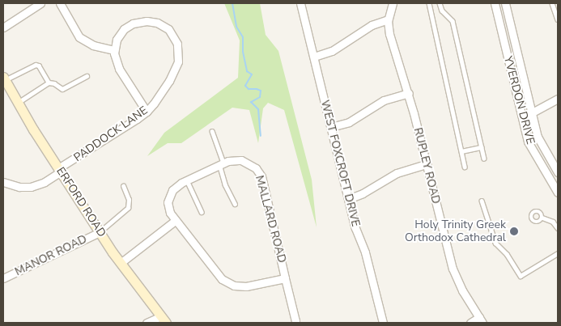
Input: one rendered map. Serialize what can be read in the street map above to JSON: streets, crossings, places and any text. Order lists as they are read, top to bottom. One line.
{"streets":{"street":["YVERDON DRIVE","PADDOCK LANE","WEST FOXCROFT DRIVE","RUPLEY ROAD","ERFORD ROAD","MALLARD ROAD","MANOR ROAD"]},"crossings":[["PADDOCK LANE","ERFORD ROAD"],["ERFORD ROAD","MANOR ROAD"]],"places":["Holy Trinity Greek Orthodox Cathedral"]}
